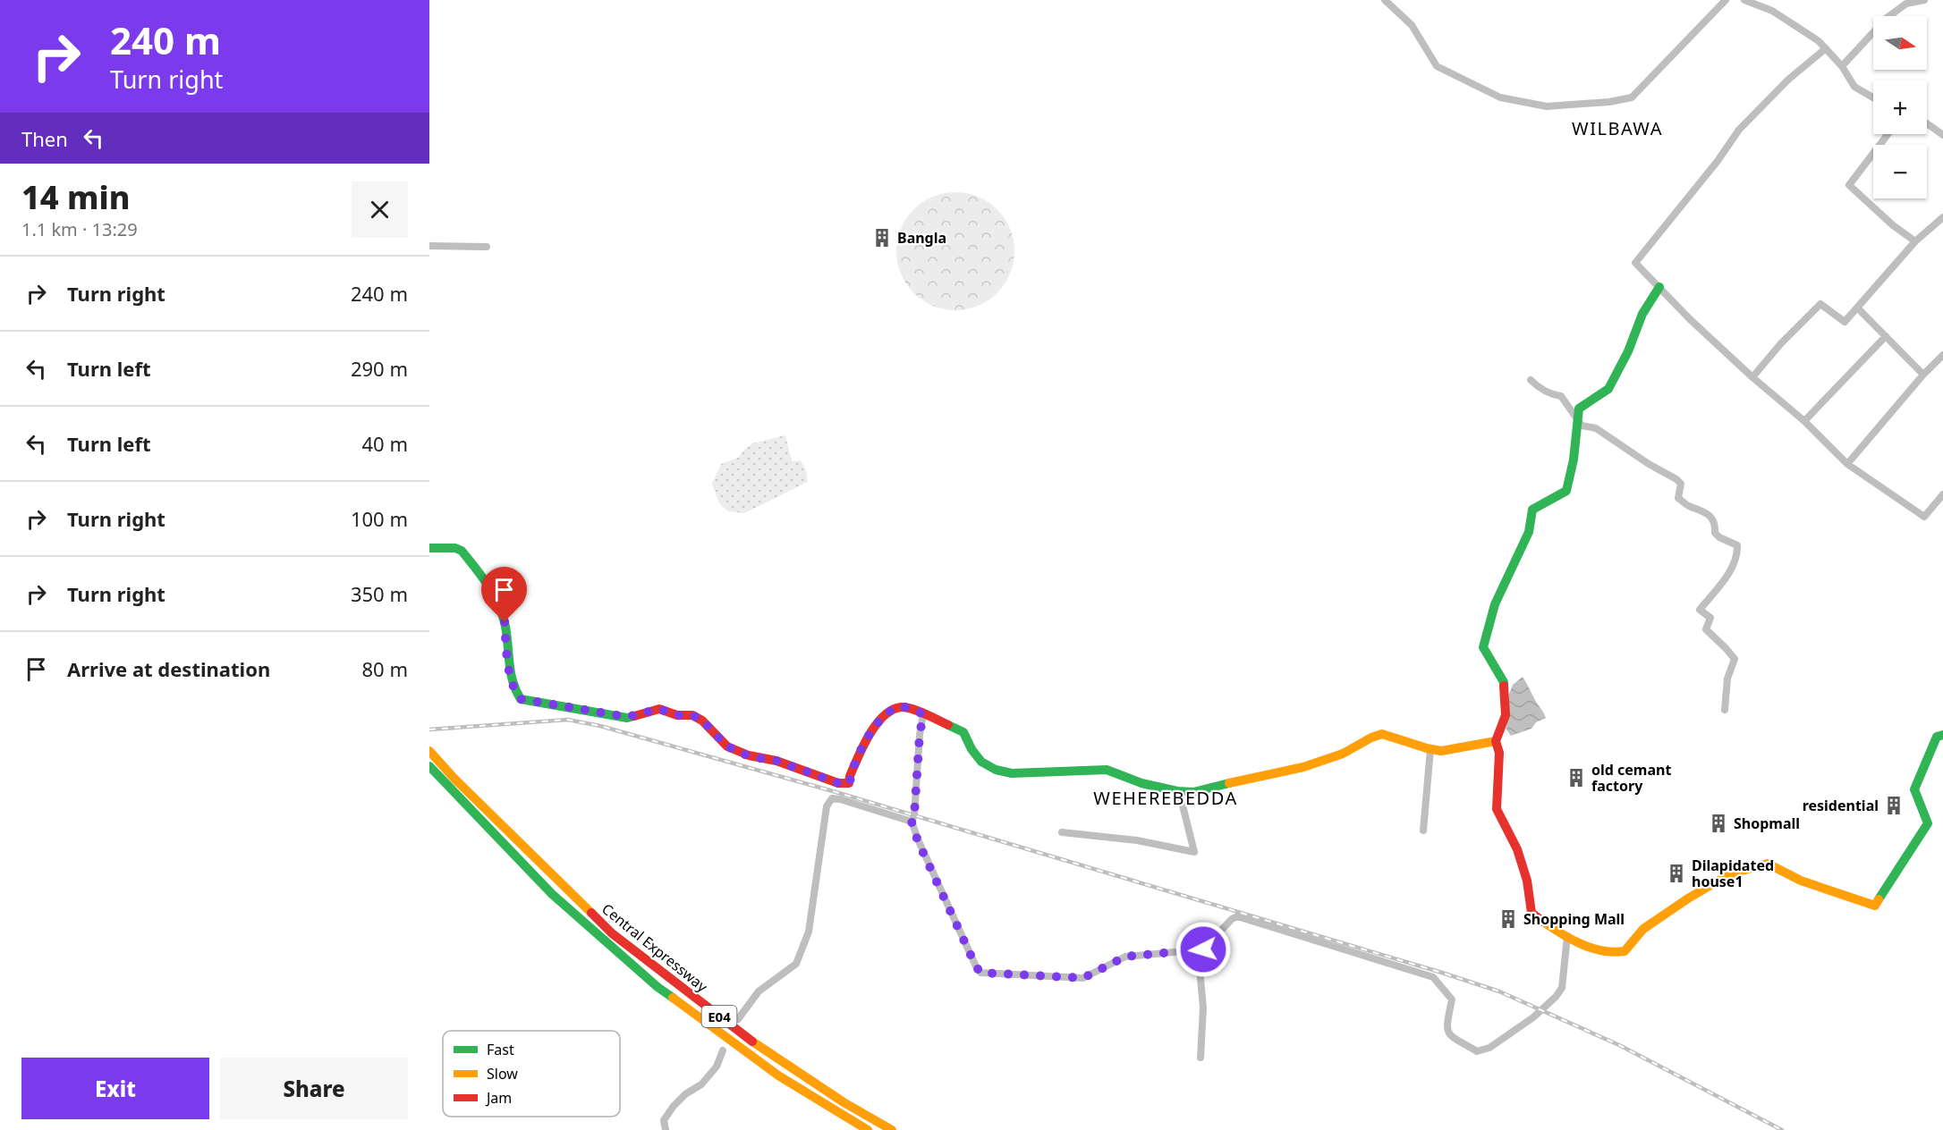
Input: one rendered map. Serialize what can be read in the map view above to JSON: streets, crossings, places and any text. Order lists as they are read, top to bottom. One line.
{"streets":{"main road":["Central Expressway","E04"]},"districts":["WILBAWA","WEHEREBEDDA"],"places":{"building":["Bangla","old cemant factory","residential","Shopmall","Dilapidated house1","Shopping Mall"]},"legend":["Fast","Slow","Jam"],"north":"right","page":{"turn":["240 m","Turn right"],"map_buttons":["+","−"],"then":"Then","heading":["14 min","1.1 km · 13:29"],"list":[{"name":"Turn right","value":"240 m"},{"name":"Turn left","value":"290 m"},{"name":"Turn left","value":"40 m"},{"name":"Turn right","value":"100 m"},{"name":"Turn right","value":"350 m"},{"name":"Arrive at destination","value":"80 m"}],"buttons":["Exit","Share"]}}
